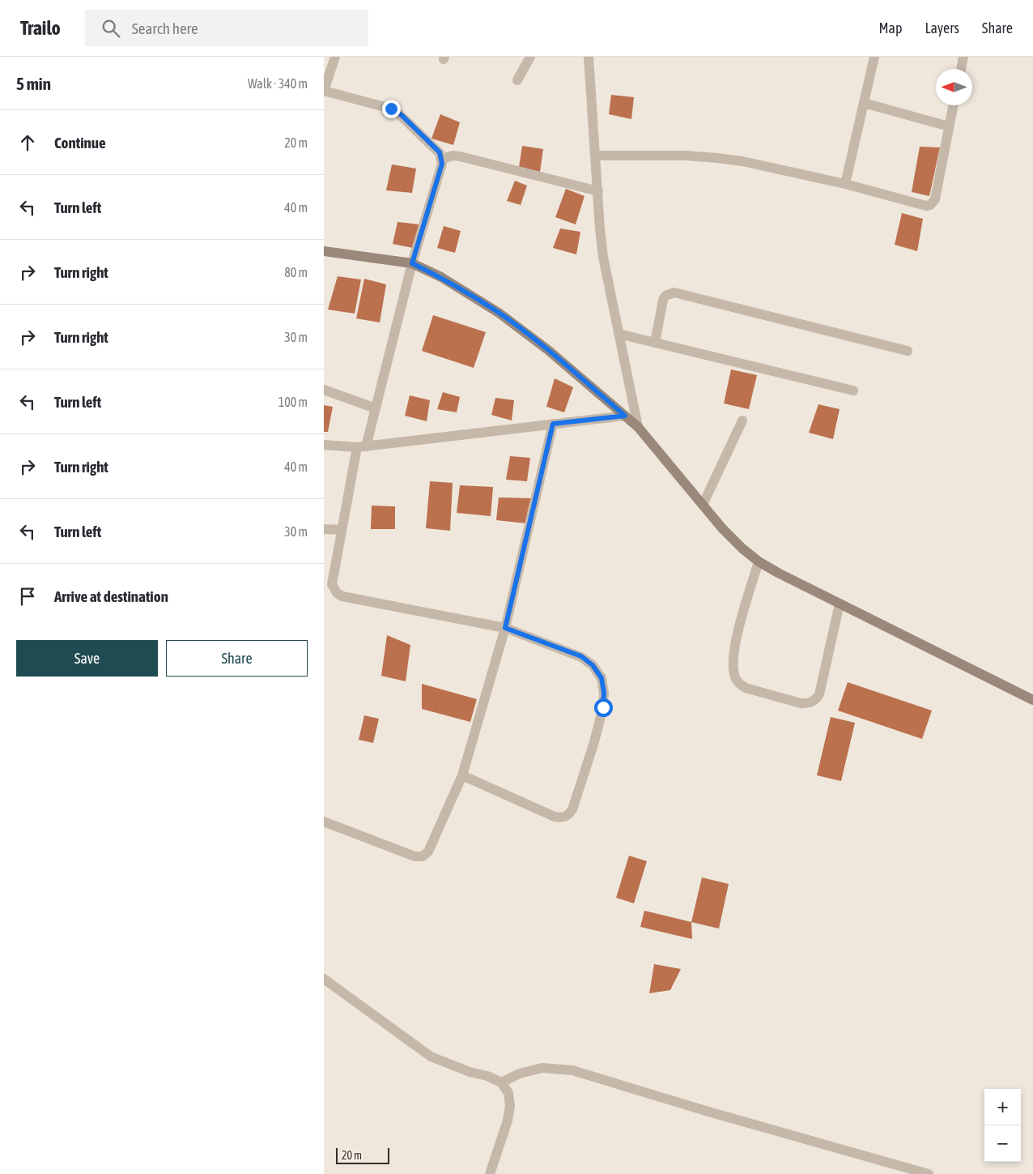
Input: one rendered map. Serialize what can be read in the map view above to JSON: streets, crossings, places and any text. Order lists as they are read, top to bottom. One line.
{"scale_bar":"20 m","north":"left","page":{"header":"Trailo","search":"Search here","nav":["Map","Layers","Share"],"heading":["5 min","Walk · 340 m"],"list":[["Continue","20 m"],["Turn left","40 m"],["Turn right","80 m"],["Turn right","30 m"],["Turn left","100 m"],["Turn right","40 m"],["Turn left","30 m"],"Arrive at destination"],"buttons":["Save","Share"],"map_buttons":["+","−"],"scale":"20 m"}}
